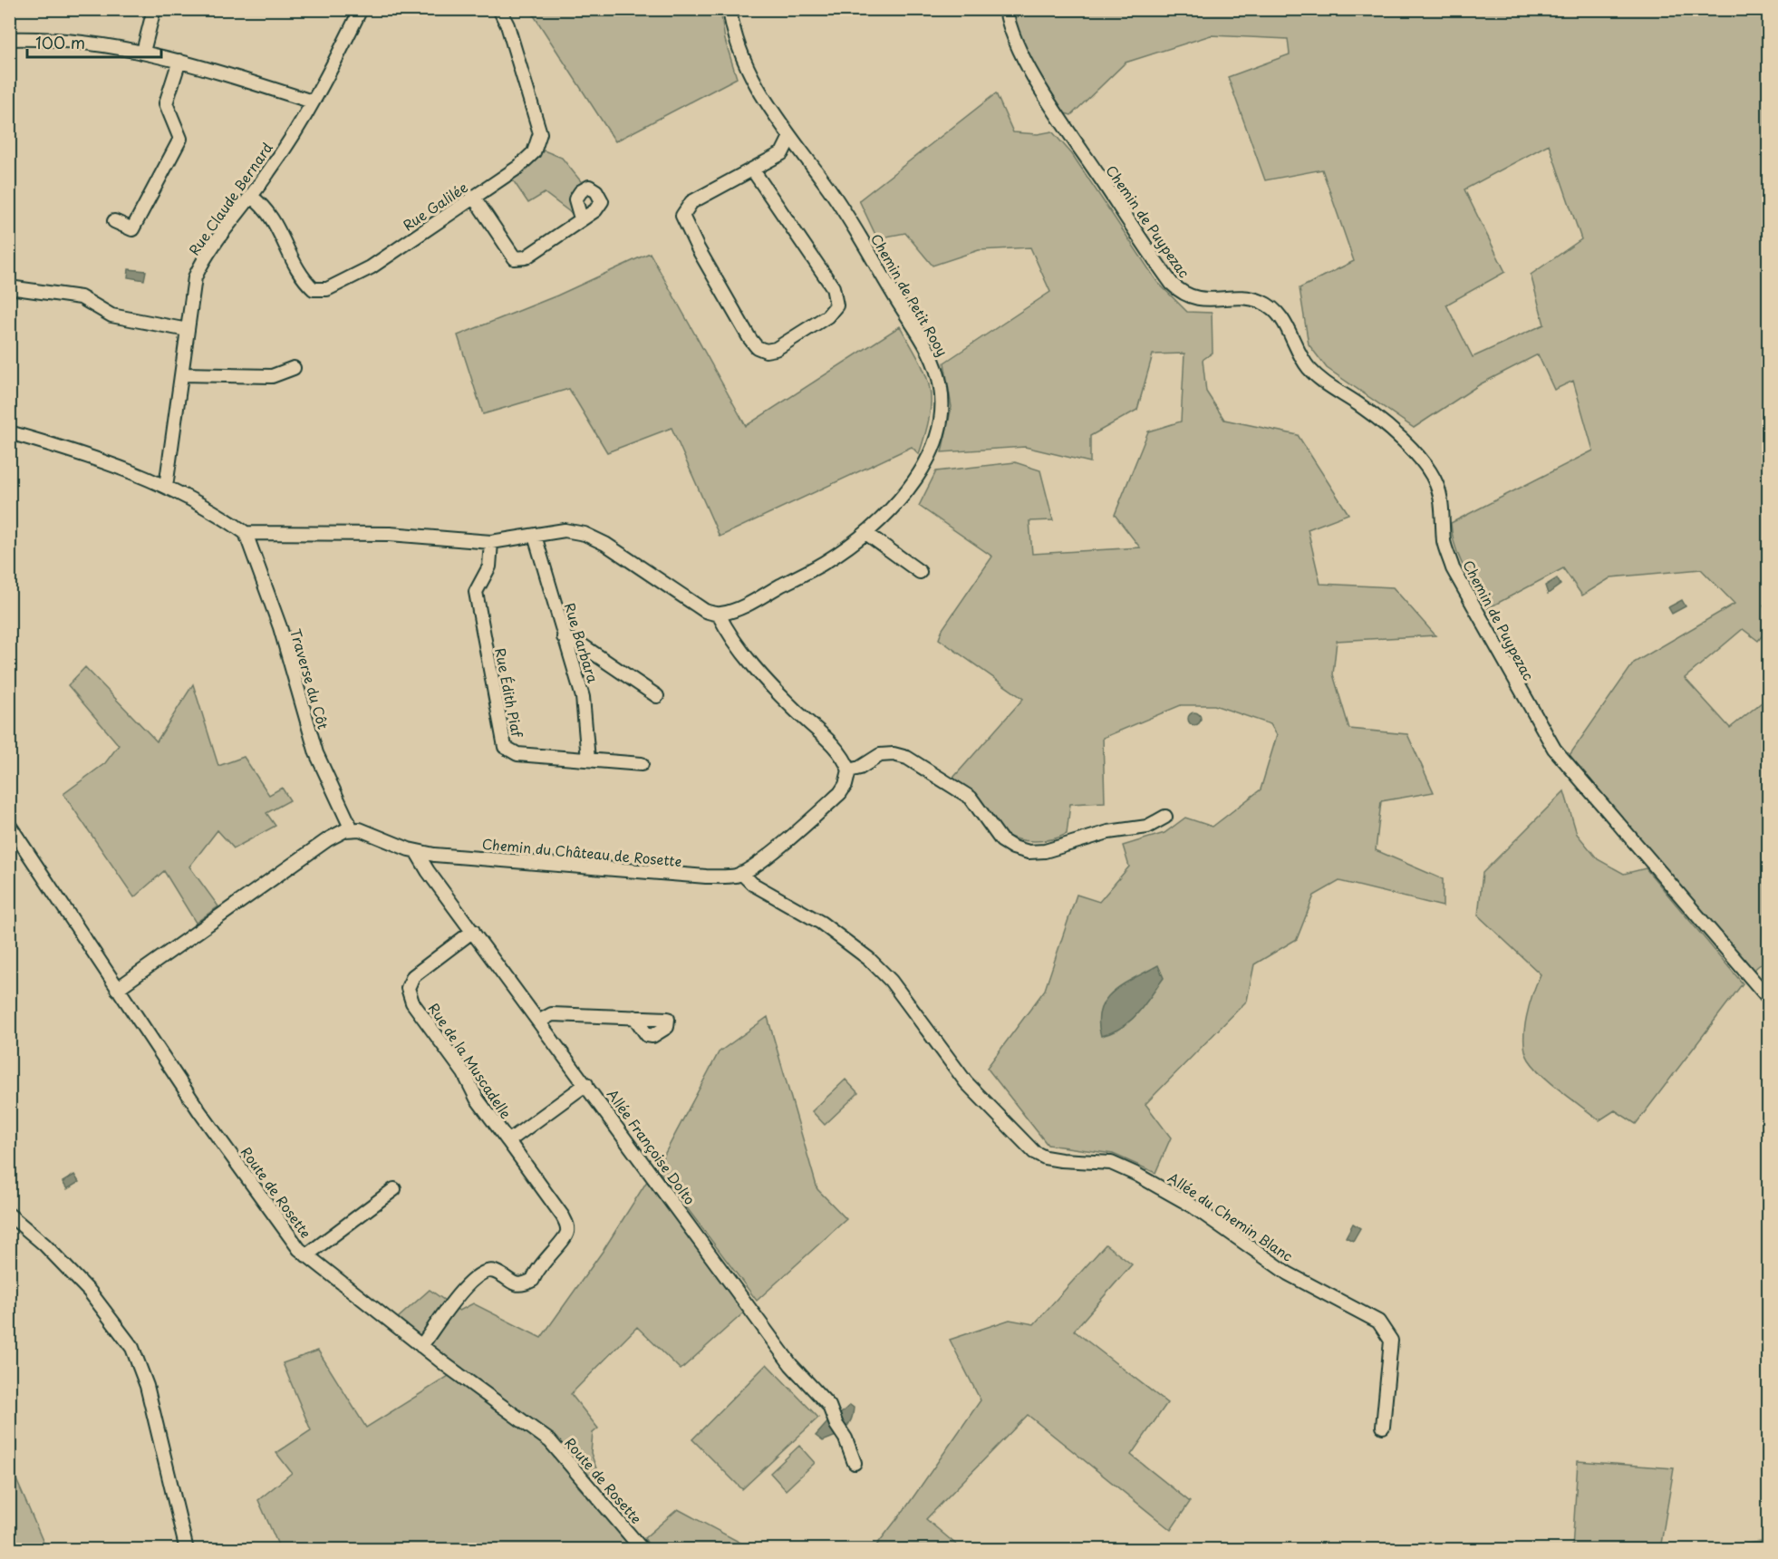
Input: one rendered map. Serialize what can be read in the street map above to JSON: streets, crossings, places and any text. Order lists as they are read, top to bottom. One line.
{"streets":{"street":["Rue Claude Bernard","Rue Galilée","Chemin de Puypezac","Chemin de Petit Rooy","Rue Barbara","Traverse du Côt","Rue Édith Piaf","Chemin du Château de Rosette","Rue de la Muscadelle","Allée Françoise Dolto","Route de Rosette","Allée du Chemin Blanc"]},"crossings":[["Rue Claude Bernard","Rue Galilée"],["Rue Barbara","Rue Édith Piaf"],["Traverse du Côt","Chemin du Château de Rosette"],["Chemin du Château de Rosette","Allée Françoise Dolto"],["Chemin du Château de Rosette","Allée du Chemin Blanc"],["Rue de la Muscadelle","Allée Françoise Dolto"]],"scale_bar":"100 m"}
